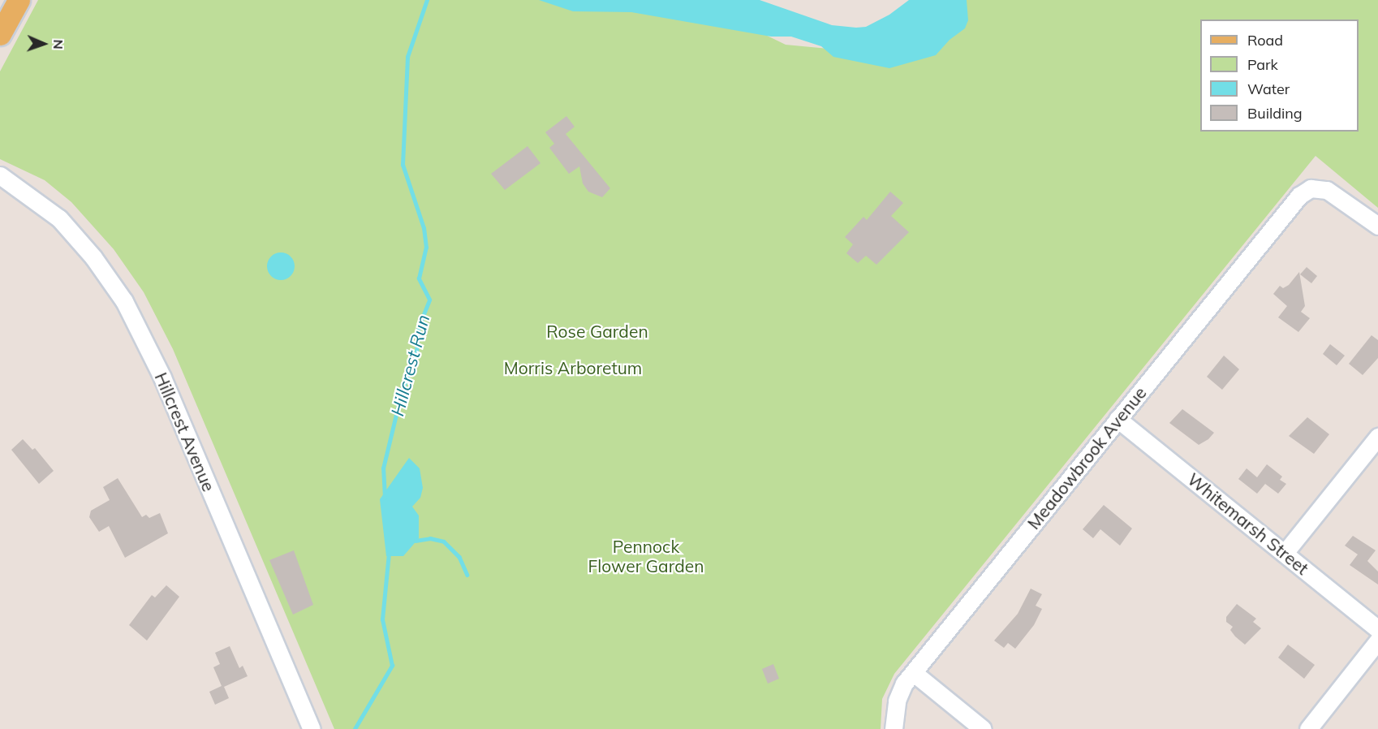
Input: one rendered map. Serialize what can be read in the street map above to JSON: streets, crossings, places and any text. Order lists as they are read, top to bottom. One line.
{"streets":{"street":["Hillcrest Avenue","Meadowbrook Avenue","Whitemarsh Street"]},"crossings":[["Meadowbrook Avenue","Whitemarsh Street"]],"water":["Hillcrest Run"],"parks":["Rose Garden","Morris Arboretum","Pennock Flower Garden"],"legend":["Road","Park","Water","Building"],"north":"right"}
